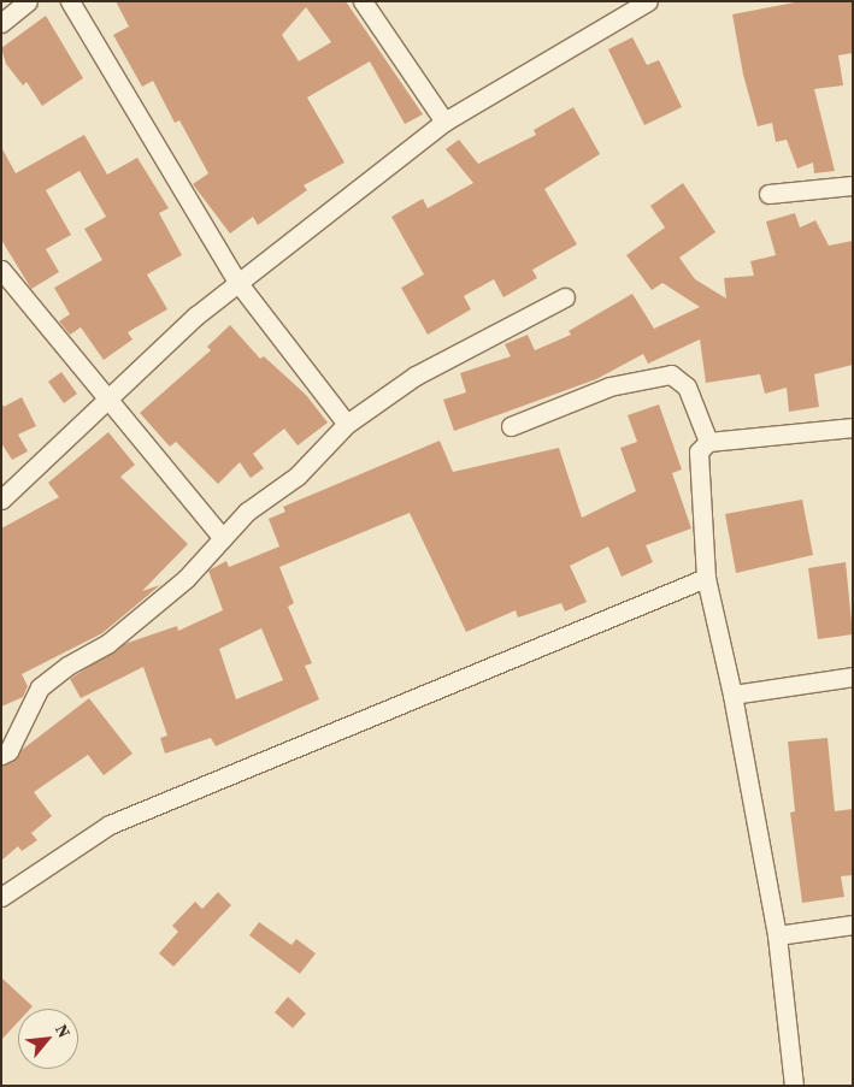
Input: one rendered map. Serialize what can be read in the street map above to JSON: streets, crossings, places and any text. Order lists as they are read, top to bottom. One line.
{"north":"top right"}
